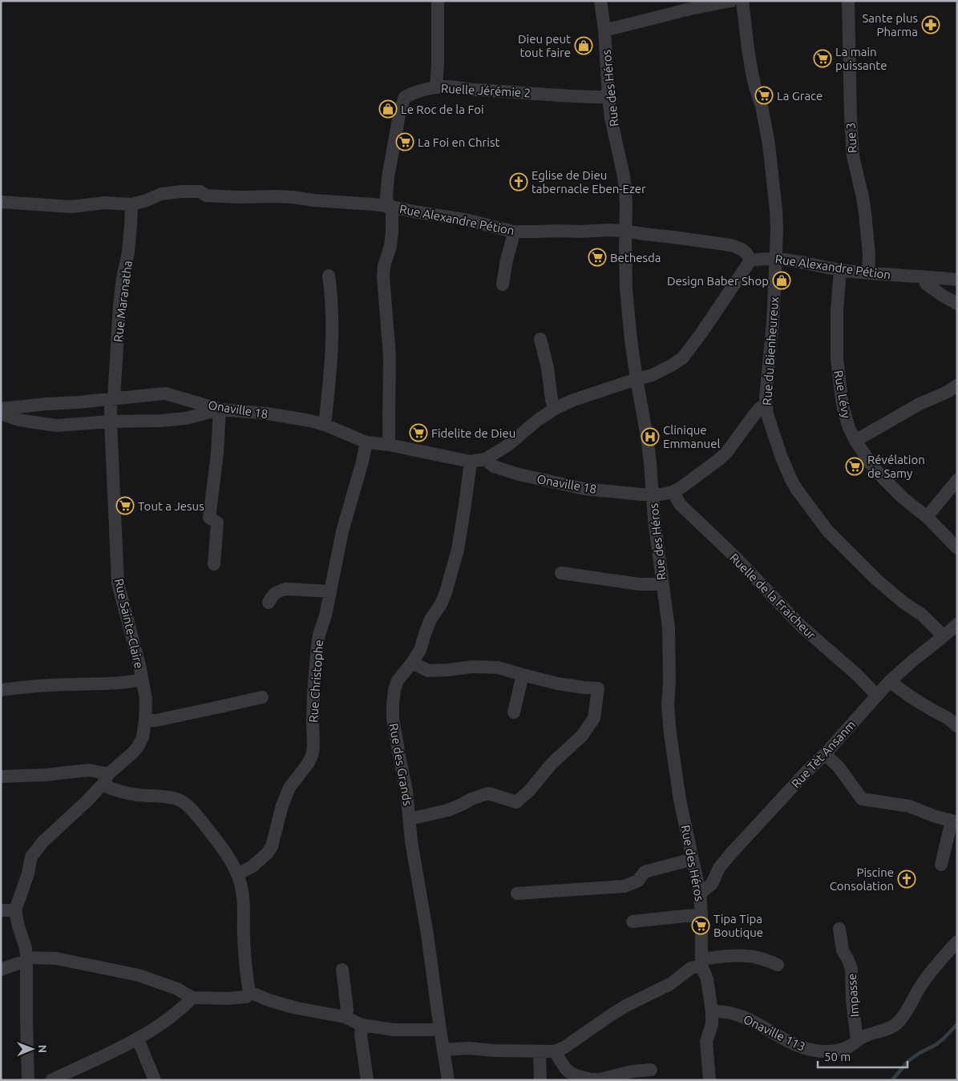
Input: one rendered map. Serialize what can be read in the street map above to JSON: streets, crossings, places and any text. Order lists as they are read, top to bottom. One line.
{"streets":{"street":["Rue des Héros","Ruelle Jérémie 2","Rue 3","Rue Alexandre Pétion","Rue Maranatha","Rue du Bienheureux","Rue Lévy","Onaville 18","Ruelle de la Fraîcheur","Rue Sainte-Claire","Rue Christophe","Rue Tèt Ansanm","Rue des Grands","Impasse","Onaville 113"]},"crossings":[["Rue des Héros","Ruelle Jérémie 2"],["Rue des Héros","Rue Alexandre Pétion"],["Rue des Héros","Onaville 18"],["Rue des Héros","Rue Tèt Ansanm"],["Rue des Héros","Onaville 113"],["Ruelle Jérémie 2","Rue Alexandre Pétion"],["Ruelle Jérémie 2","Onaville 18"],["Rue 3","Rue Alexandre Pétion"],["Rue Alexandre Pétion","Rue Maranatha"],["Rue Alexandre Pétion","Rue du Bienheureux"],["Rue Alexandre Pétion","Rue Lévy"],["Rue Maranatha","Onaville 18"],["Rue Maranatha","Rue Sainte-Claire"],["Rue du Bienheureux","Rue Tèt Ansanm"],["Onaville 18","Ruelle de la Fraîcheur"],["Onaville 18","Rue Sainte-Claire"],["Onaville 18","Rue Christophe"],["Onaville 18","Rue des Grands"],["Ruelle de la Fraîcheur","Rue Tèt Ansanm"],["Impasse","Onaville 113"]],"places":{"pharmacy":["Sante plus Pharma"],"shop":["Dieu peut tout faire","Le Roc de la Foi","Design Baber Shop"],"supermarket":["La main puissante","La Grace","La Foi en Christ","Bethesda","Fidelite de Dieu","Révélation de Samy","Tout a Jesus","Tipa Tipa Boutique"],"church":["Eglise de Dieu tabernacle Eben-Ezer","Piscine Consolation"],"hospital":["Clinique Emmanuel"]},"scale_bar":"50 m","north":"right"}
